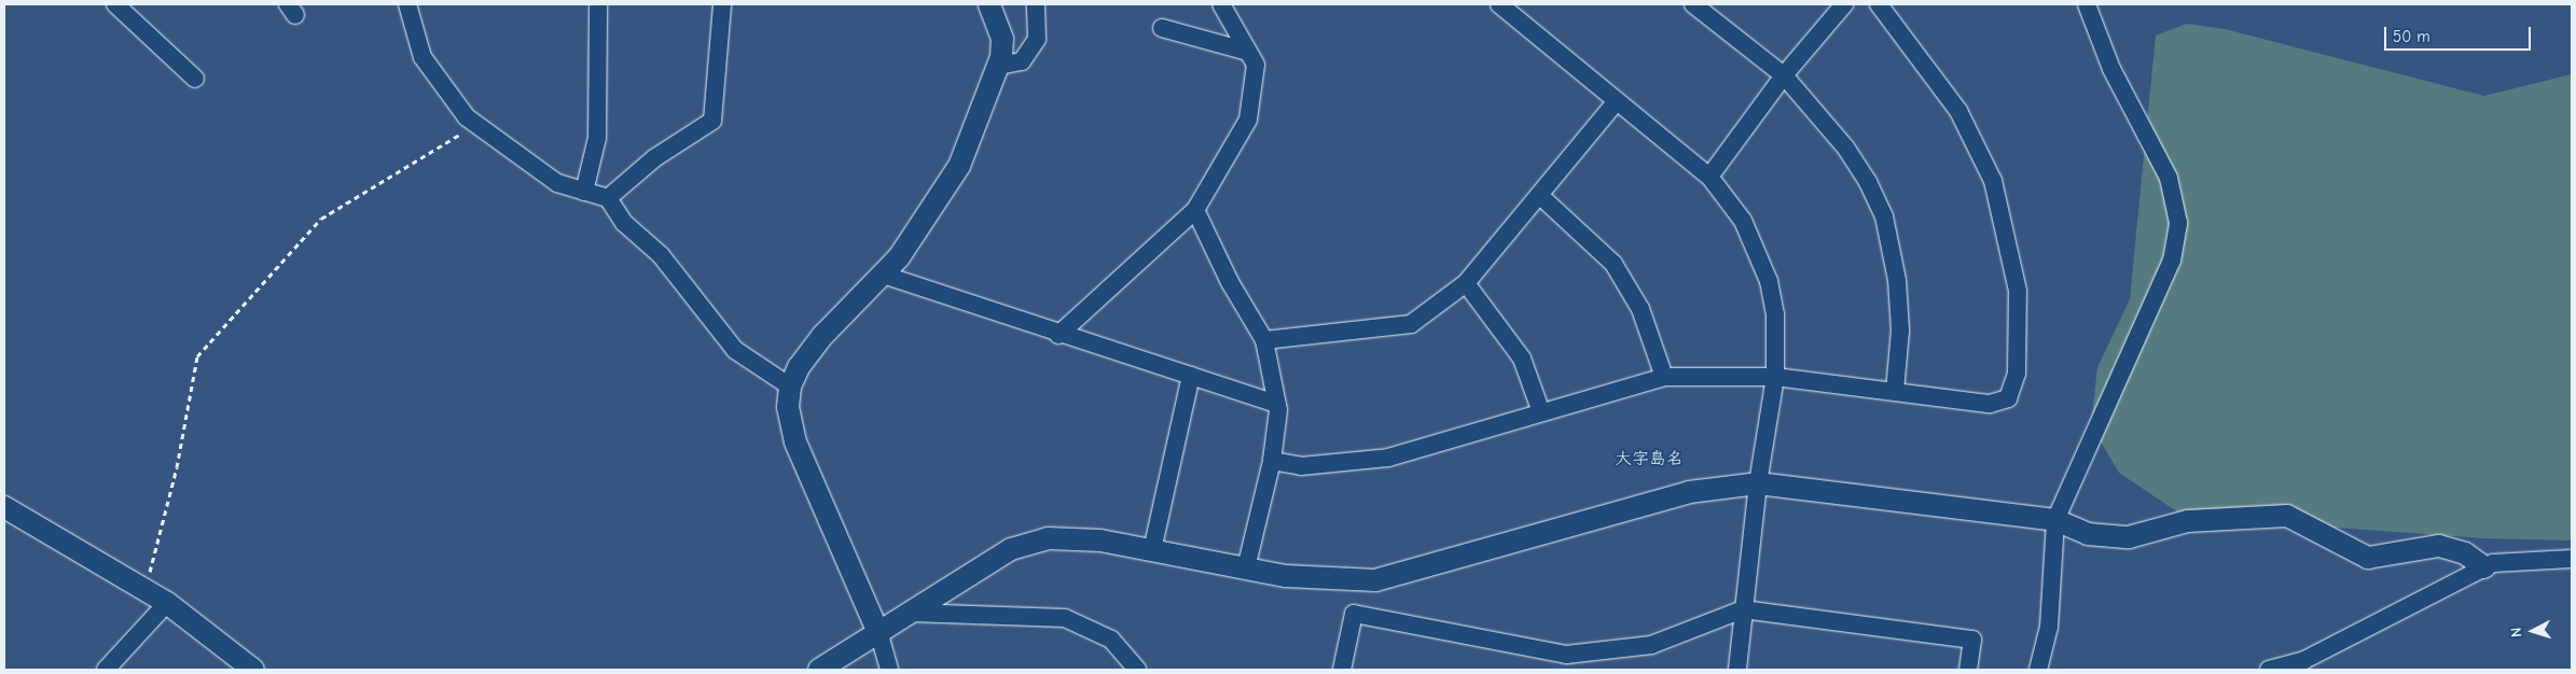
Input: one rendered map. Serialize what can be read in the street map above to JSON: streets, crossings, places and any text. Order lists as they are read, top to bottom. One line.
{"districts":["大字島名"],"scale_bar":"50 m","north":"left"}
